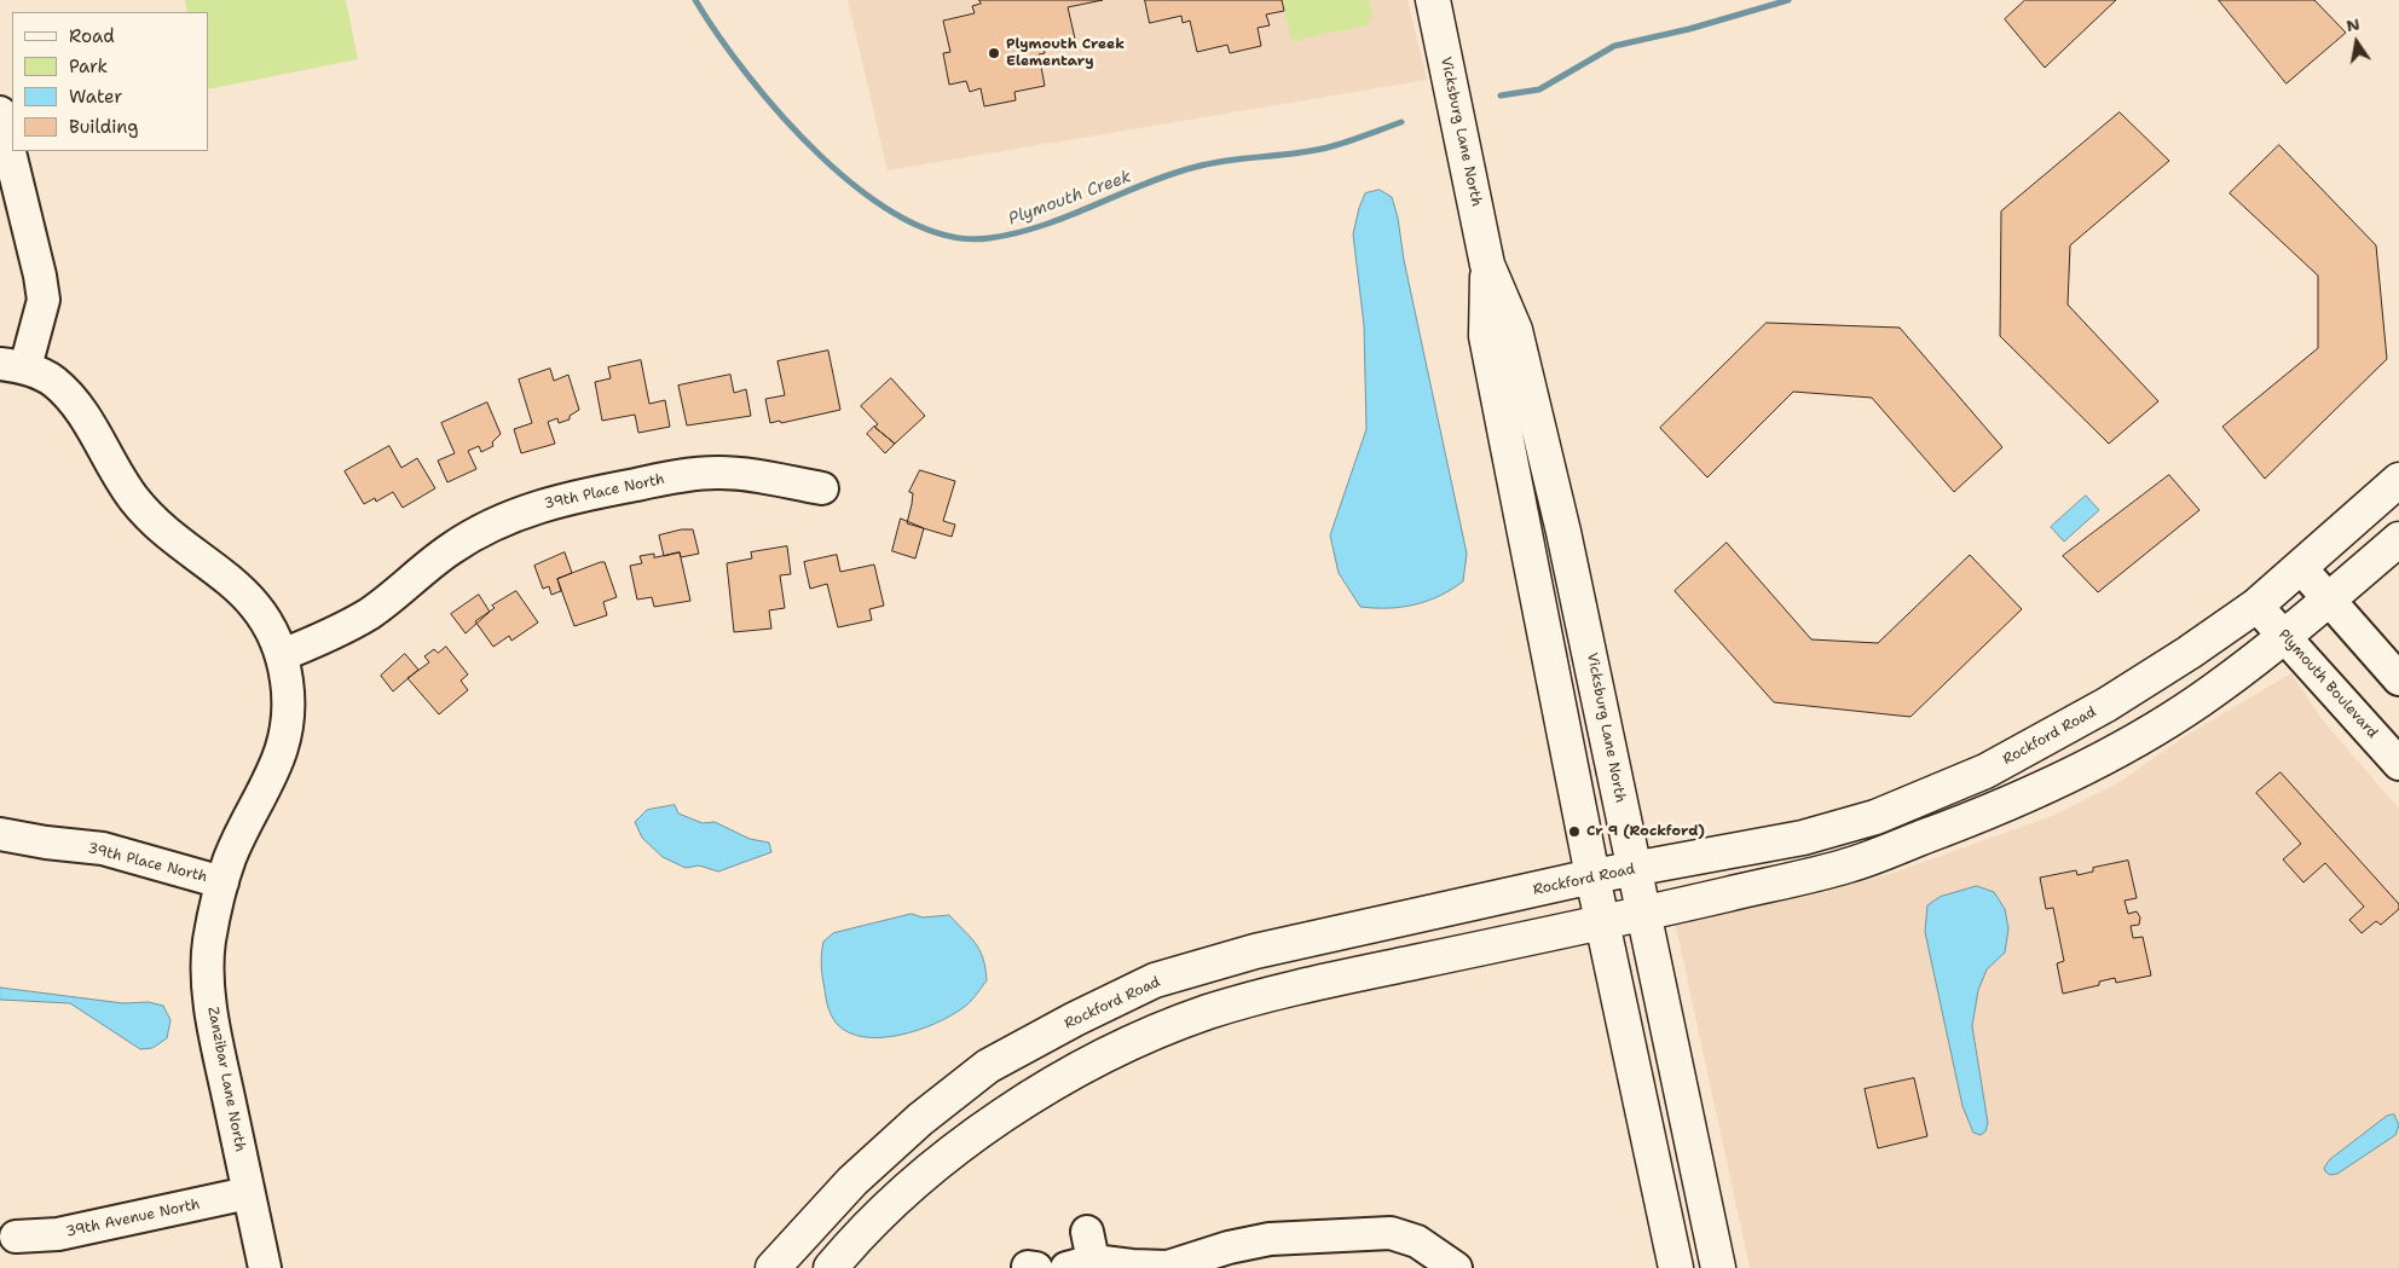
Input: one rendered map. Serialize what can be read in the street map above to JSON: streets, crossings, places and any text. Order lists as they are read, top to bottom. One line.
{"streets":{"main road":["Vicksburg Lane North","Rockford Road"],"street":["39th Place North","Plymouth Boulevard","Zanzibar Lane North","39th Avenue North"]},"crossings":[["Vicksburg Lane North","Rockford Road"],["39th Place North","Zanzibar Lane North"],["Plymouth Boulevard","Rockford Road"],["Zanzibar Lane North","39th Avenue North"]],"water":["Plymouth Creek"],"places":["Plymouth Creek Elementary","Cr 9 (Rockford)"],"legend":["Road","Park","Water","Building"],"north":"top"}
